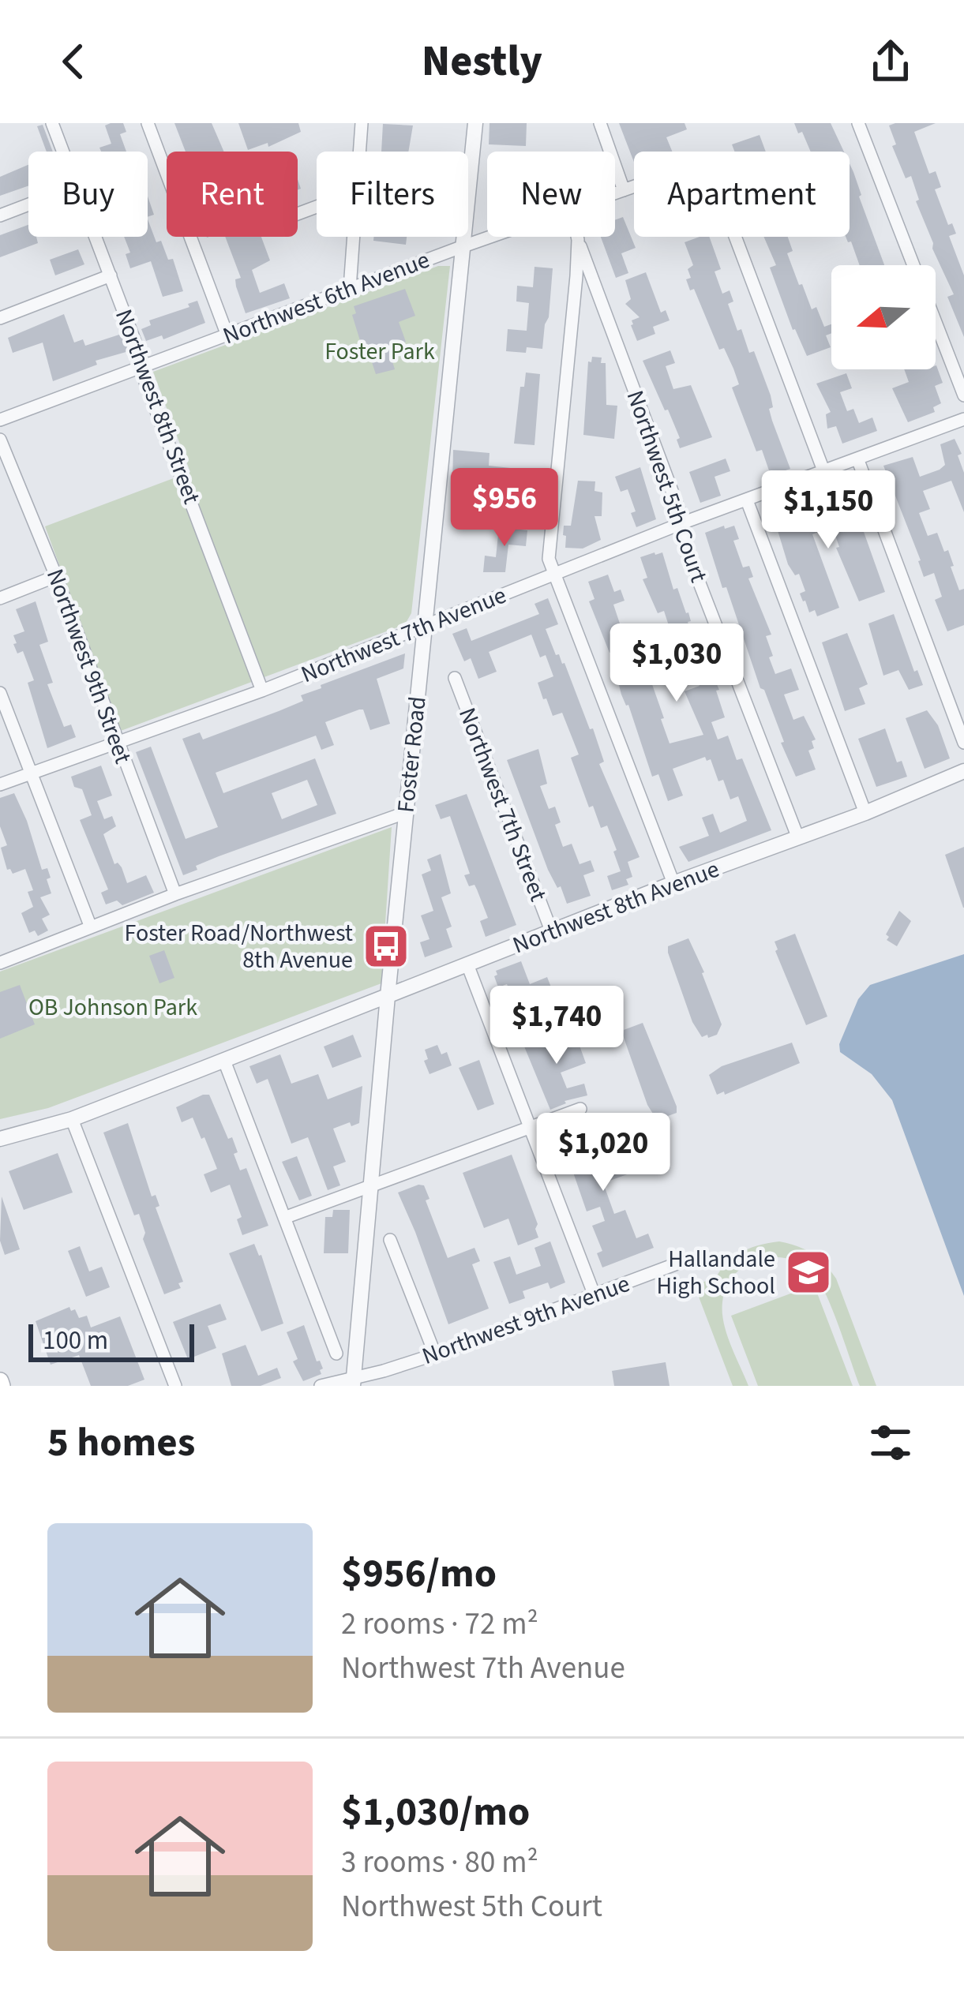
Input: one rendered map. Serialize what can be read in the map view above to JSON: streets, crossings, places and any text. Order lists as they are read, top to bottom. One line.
{"streets":{"street":["Northwest 6th Avenue","Northwest 8th Street","Northwest 5th Court","Northwest 7th Avenue","Northwest 9th Street","Foster Road","Northwest 7th Street","Northwest 8th Avenue","Northwest 9th Avenue"]},"crossings":[["Northwest 6th Avenue","Northwest 8th Street"],["Northwest 6th Avenue","Northwest 7th Avenue"],["Northwest 6th Avenue","Foster Road"],["Northwest 8th Street","Northwest 7th Avenue"],["Northwest 5th Court","Northwest 7th Avenue"],["Northwest 5th Court","Northwest 8th Avenue"],["Northwest 7th Avenue","Northwest 9th Street"],["Northwest 7th Avenue","Foster Road"],["Foster Road","Northwest 8th Avenue"],["Foster Road","Northwest 9th Avenue"],["Northwest 7th Street","Northwest 8th Avenue"]],"parks":["Foster Park","OB Johnson Park"],"places":{"bus stop":["Foster Road/Northwest 8th Avenue"],"school or university":["Hallandale High School"]},"scale_bar":"100 m","north":"left","page":{"header":"Nestly","chip":["Buy","Rent","Filters","New","Apartment"],"price":["$956","$1,150","$1,030","$1,740","$1,020"],"scale":"100 m","heading":"5 homes","list":[{"name":"$956/mo","note":"2 rooms · 72 m² · Northwest 7th Avenue"},{"name":"$1,030/mo","note":"3 rooms · 80 m² · Northwest 5th Court"}]}}
